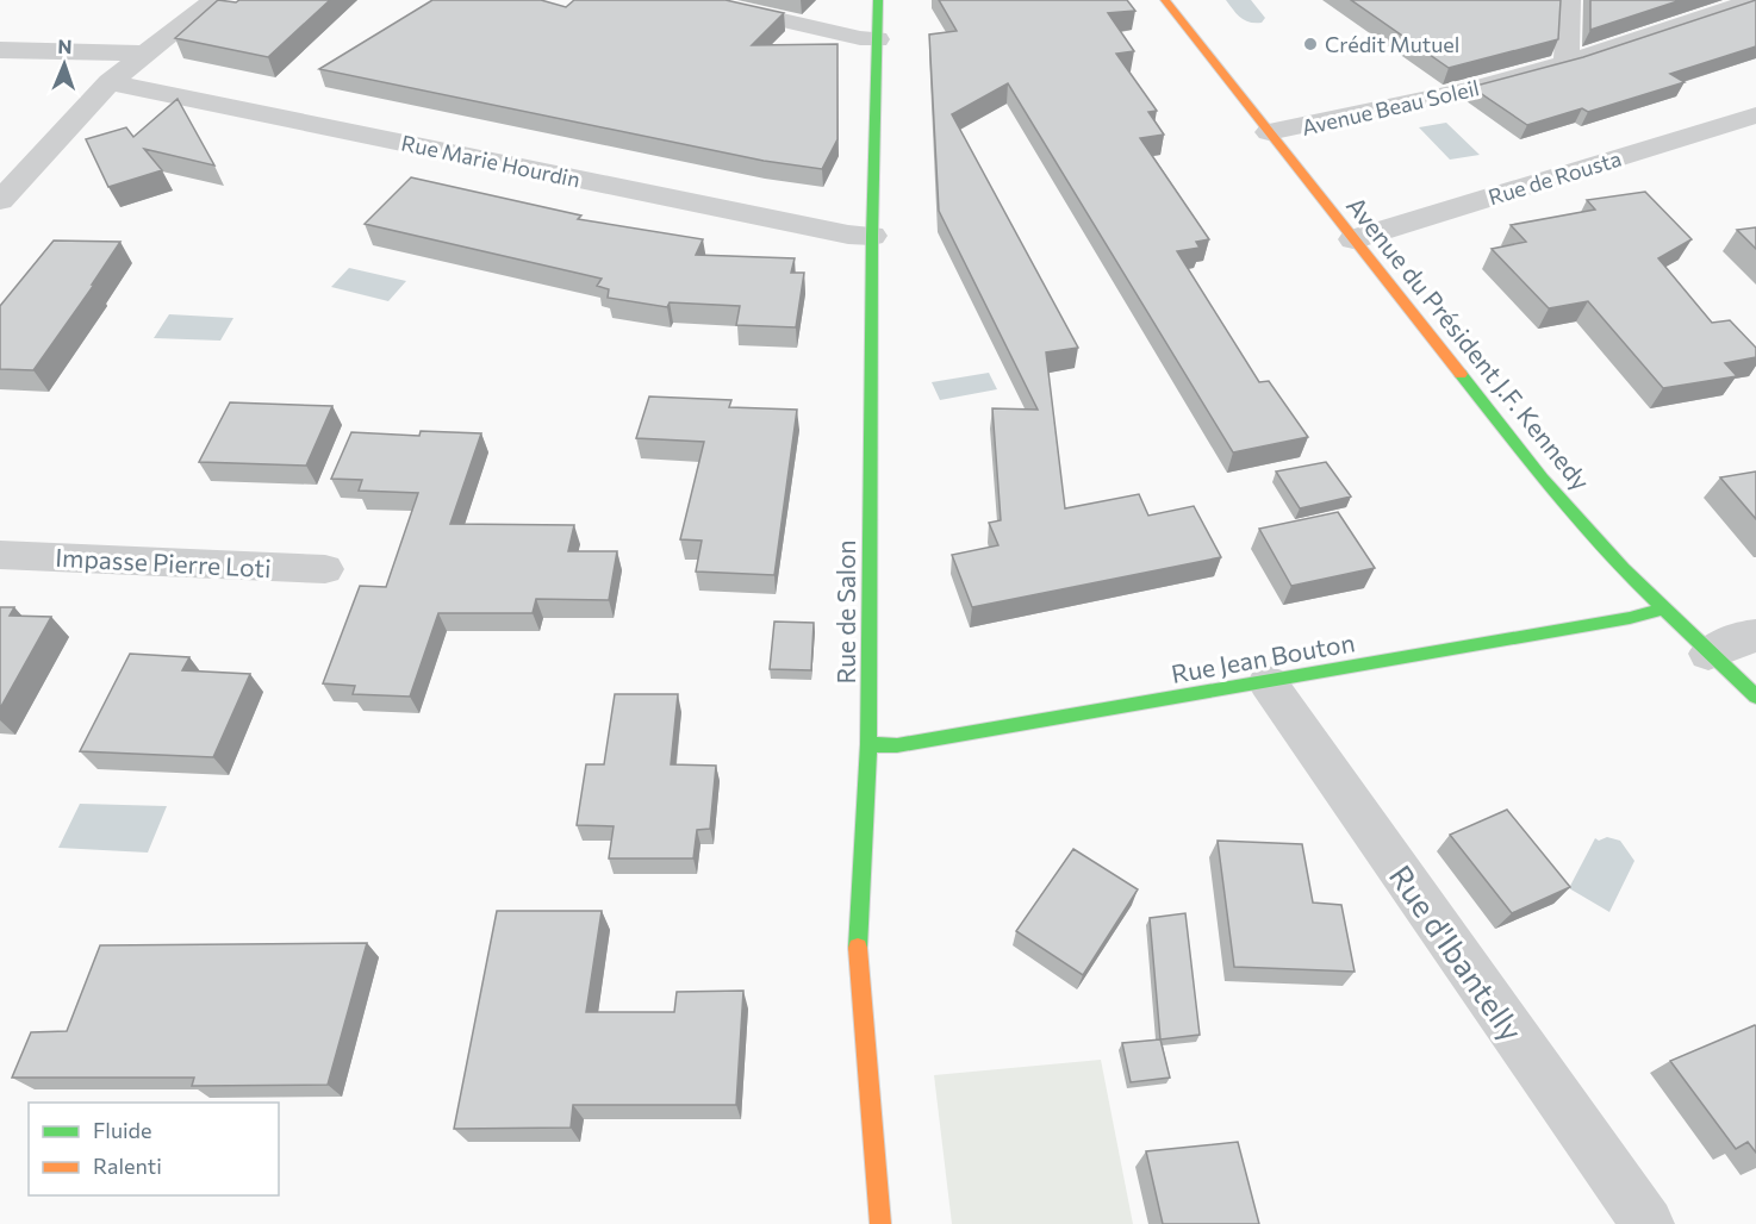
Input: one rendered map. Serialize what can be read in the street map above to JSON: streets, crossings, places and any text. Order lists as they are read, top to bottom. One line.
{"streets":{"street":["Avenue Beau Soleil","Rue Marie Hourdin","Rue de Rousta","Avenue du Président J.F. Kennedy","Impasse Pierre Loti","Rue de Salon","Rue Jean Bouton","Rue d'Ibantelly"]},"crossings":[["Avenue Beau Soleil","Avenue du Président J.F. Kennedy"],["Rue Marie Hourdin","Rue de Salon"],["Rue de Rousta","Avenue du Président J.F. Kennedy"],["Avenue du Président J.F. Kennedy","Rue Jean Bouton"],["Rue de Salon","Rue Jean Bouton"],["Rue Jean Bouton","Rue d'Ibantelly"]],"places":["Crédit Mutuel"],"legend":["Fluide","Ralenti"],"north":"top"}
